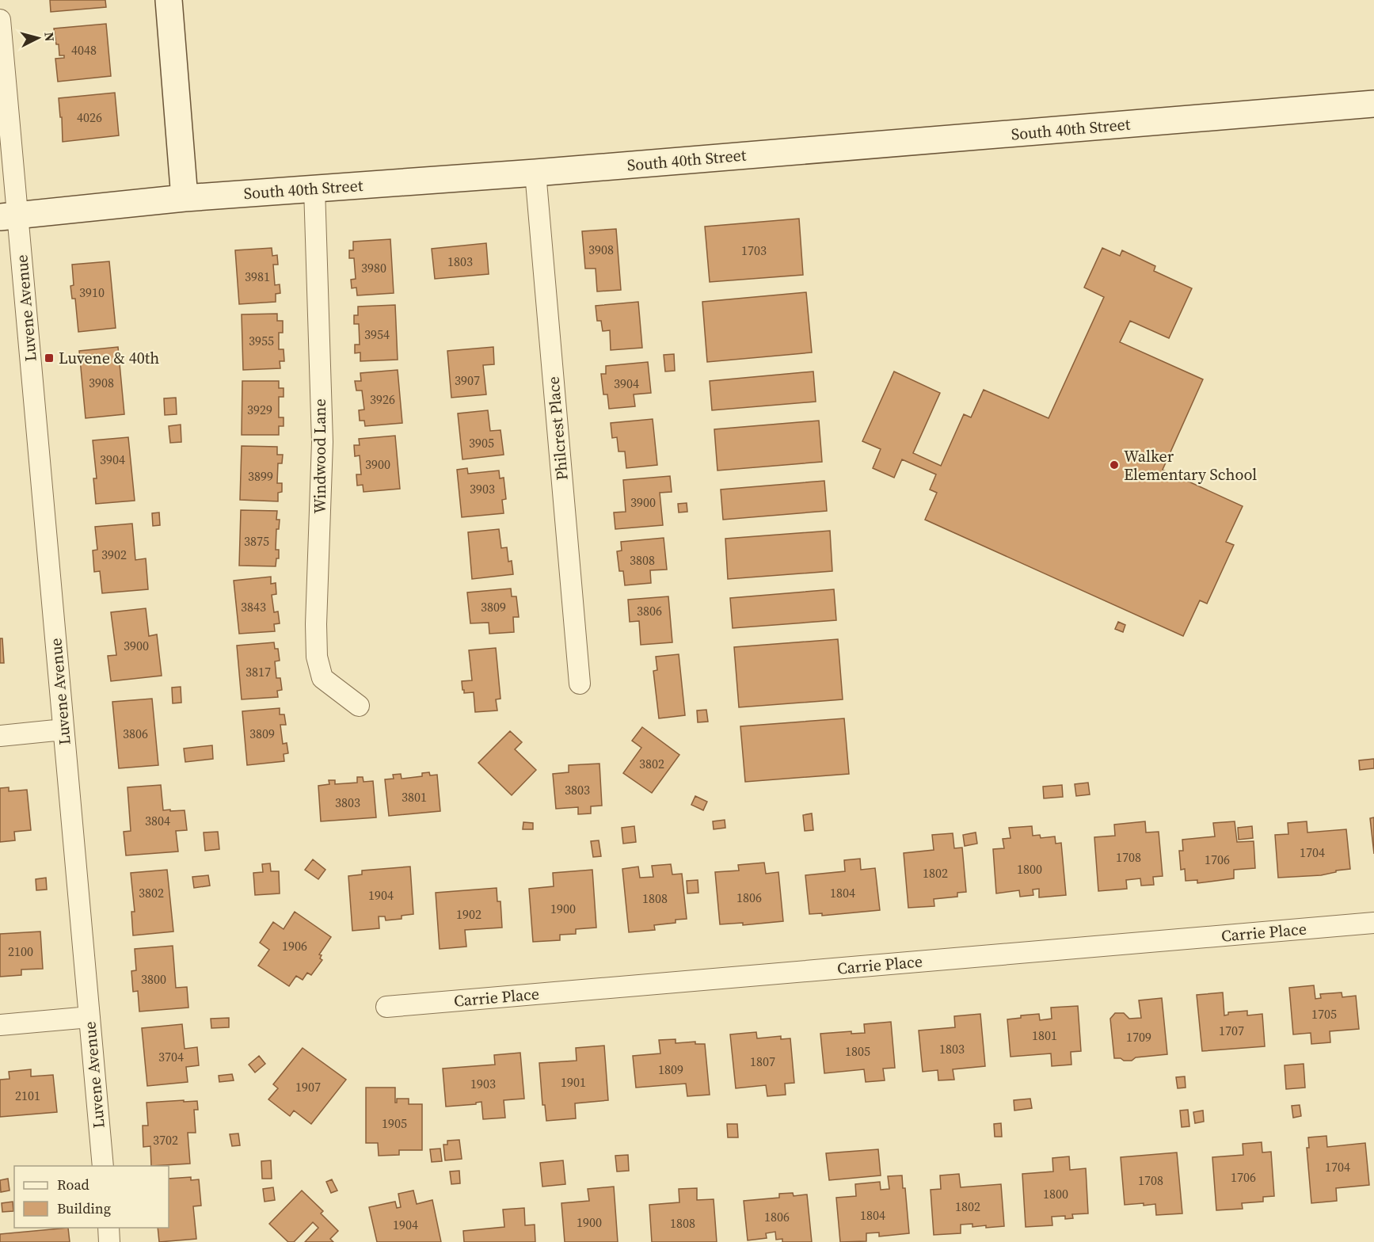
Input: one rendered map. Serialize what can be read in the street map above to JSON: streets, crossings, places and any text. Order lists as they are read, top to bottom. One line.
{"streets":{"street":["South 40th Street","Luvene Avenue","Philcrest Place","Windwood Lane","Carrie Place"]},"crossings":[["South 40th Street","Luvene Avenue"],["South 40th Street","Philcrest Place"],["South 40th Street","Windwood Lane"]],"places":{"transit":["Luvene & 40th"],"other":["Walker Elementary School"]},"house_numbers":["4048","4026","3908","1703","1803","3980","3981","3910","3954","3955","3907","3908","3904","3926","3929","3905","3904","3900","3899","3903","3900","3875","3902","3808","3843","3809","3806","3900","3817","3806","3809","3802","3803","3801","3803","3804","1704","1708","1706","1800","1802","3802","1804","1904","1806","1808","1900","1902","1906","2100","3800","1705","1707","1801","1709","1803","1805","3704","1807","1809","1901","1903","1907","2101","1905","3702","1704","1706","1708","1800","1802","1804","1806","1900","1808","1904"],"legend":["Road","Building"],"north":"right"}
